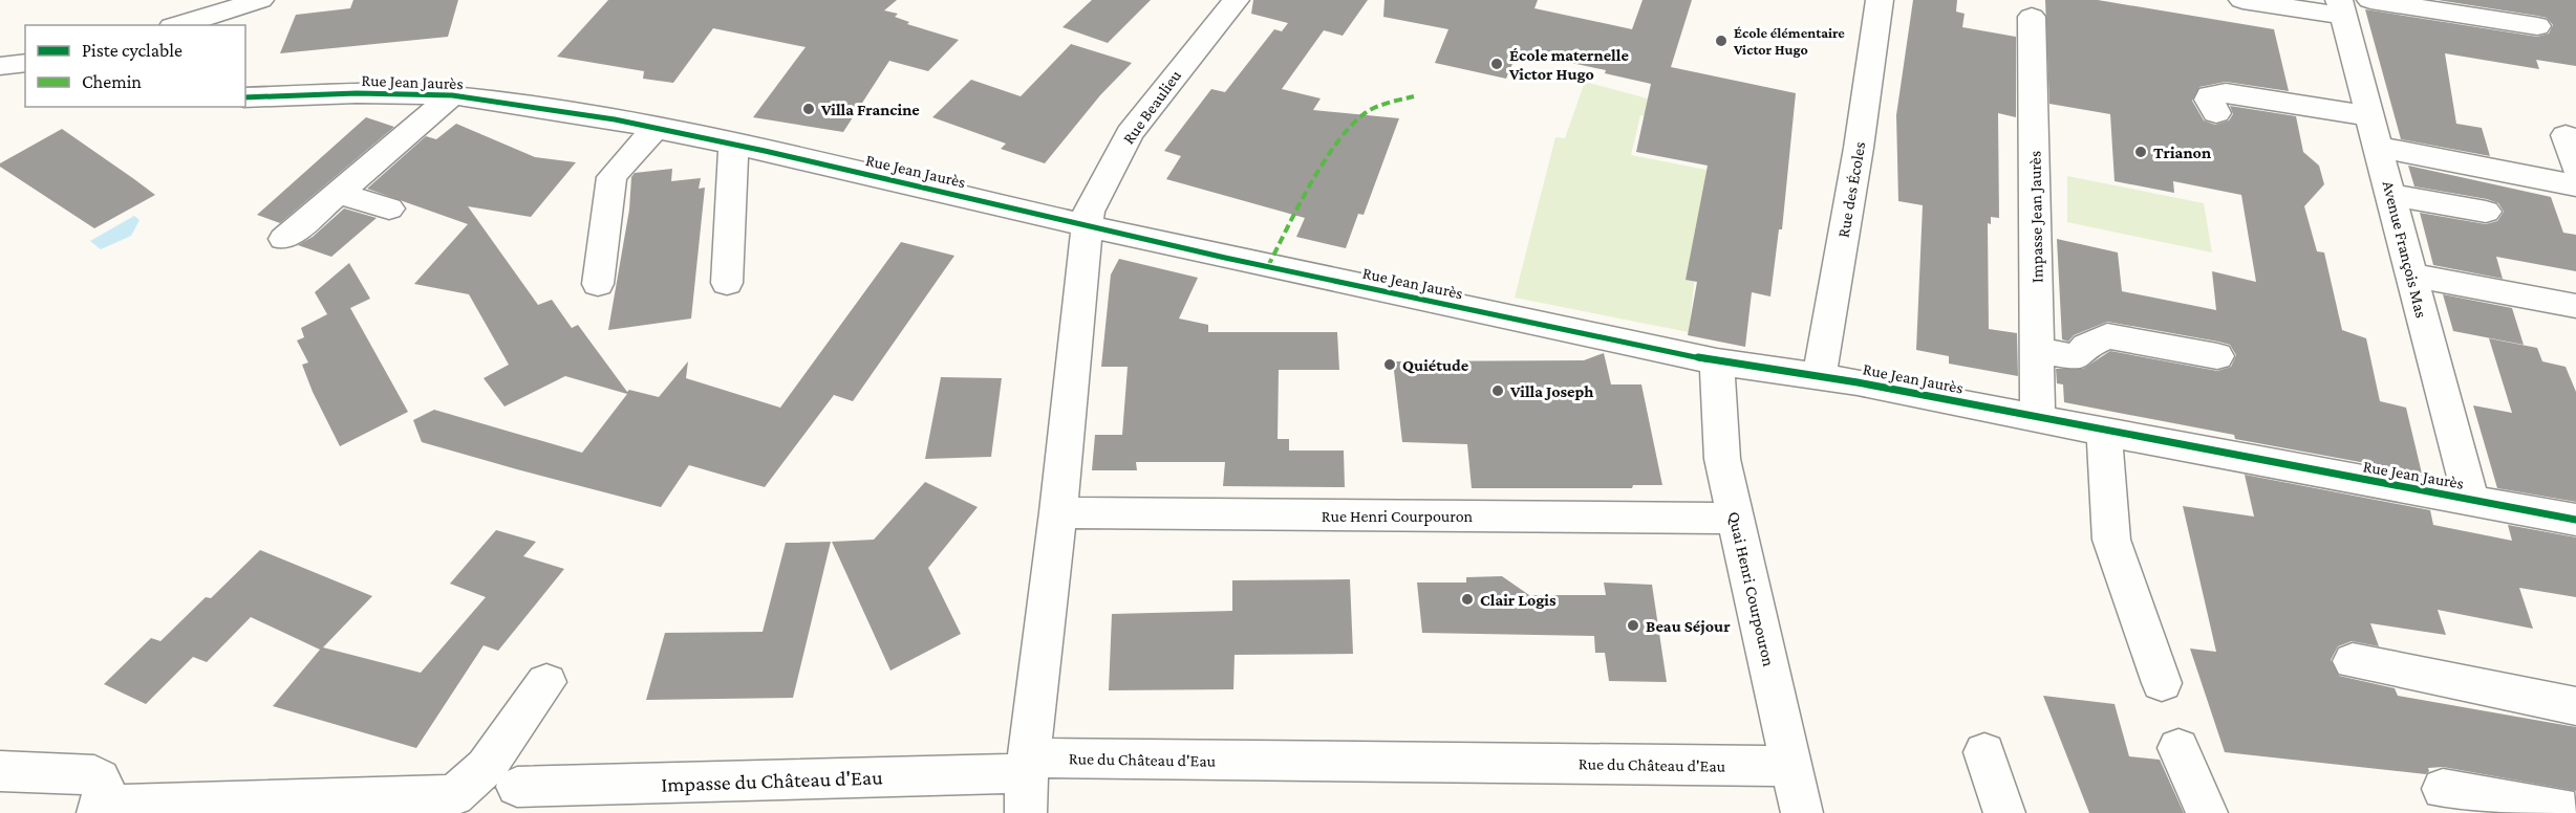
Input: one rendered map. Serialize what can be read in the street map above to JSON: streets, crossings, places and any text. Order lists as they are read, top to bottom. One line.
{"streets":{"street":["Rue Jean Jaurès","Rue Beaulieu","Rue des Écoles","Impasse Jean Jaurès","Avenue François Mas","Rue Henri Courpouron","Quai Henri Courpouron","Rue du Château d'Eau","Impasse du Château d'Eau"]},"crossings":[["Rue Jean Jaurès","Rue Beaulieu"],["Rue Jean Jaurès","Rue des Écoles"],["Rue Jean Jaurès","Impasse Jean Jaurès"],["Rue Jean Jaurès","Avenue François Mas"],["Rue Jean Jaurès","Quai Henri Courpouron"],["Rue Henri Courpouron","Quai Henri Courpouron"],["Quai Henri Courpouron","Rue du Château d'Eau"],["Rue du Château d'Eau","Impasse du Château d'Eau"]],"places":["École élémentaire Victor Hugo","École maternelle Victor Hugo","Villa Francine","Trianon","Quiétude","Villa Joseph","Clair Logis","Beau Séjour"],"legend":["Piste cyclable","Chemin"]}
